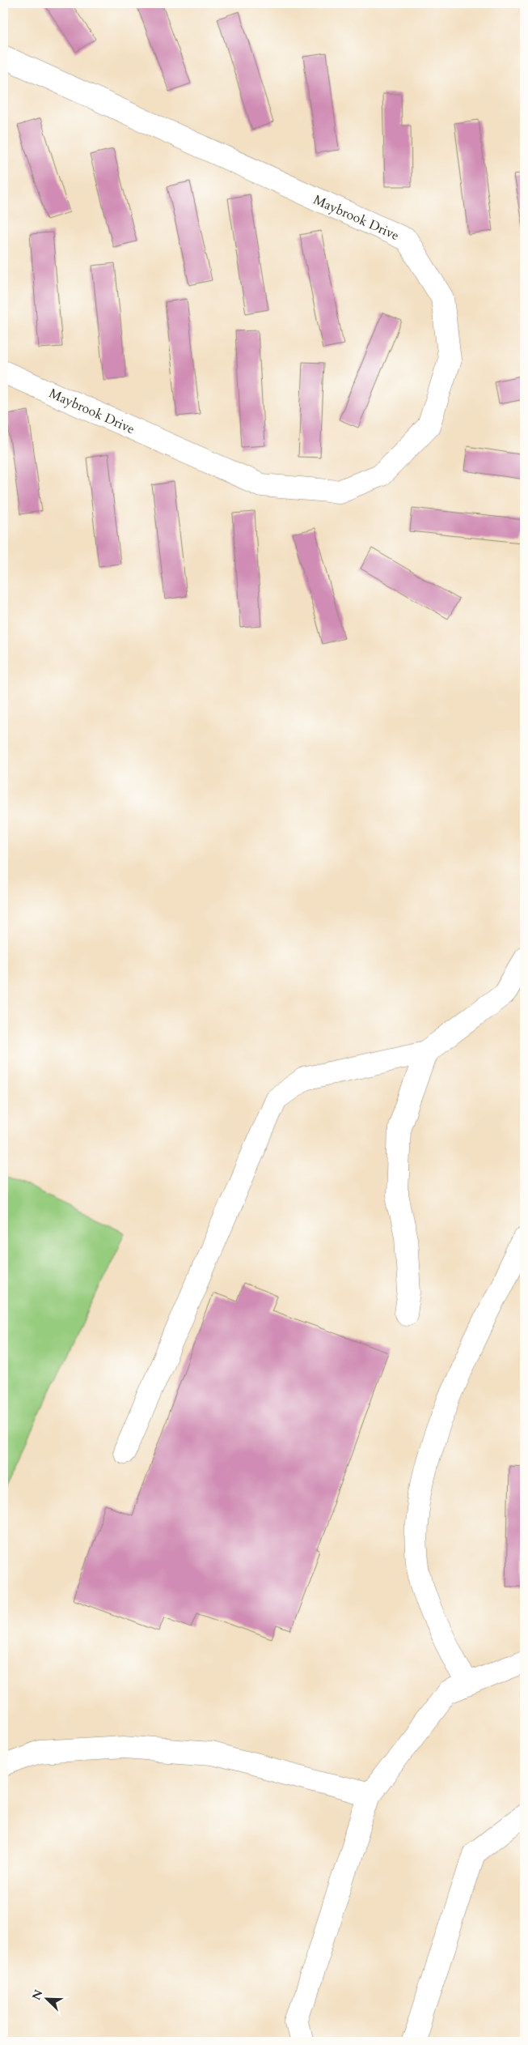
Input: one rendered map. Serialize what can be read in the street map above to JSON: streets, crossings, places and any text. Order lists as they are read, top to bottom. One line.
{"streets":{"street":["Maybrook Drive"]},"north":"top left"}
